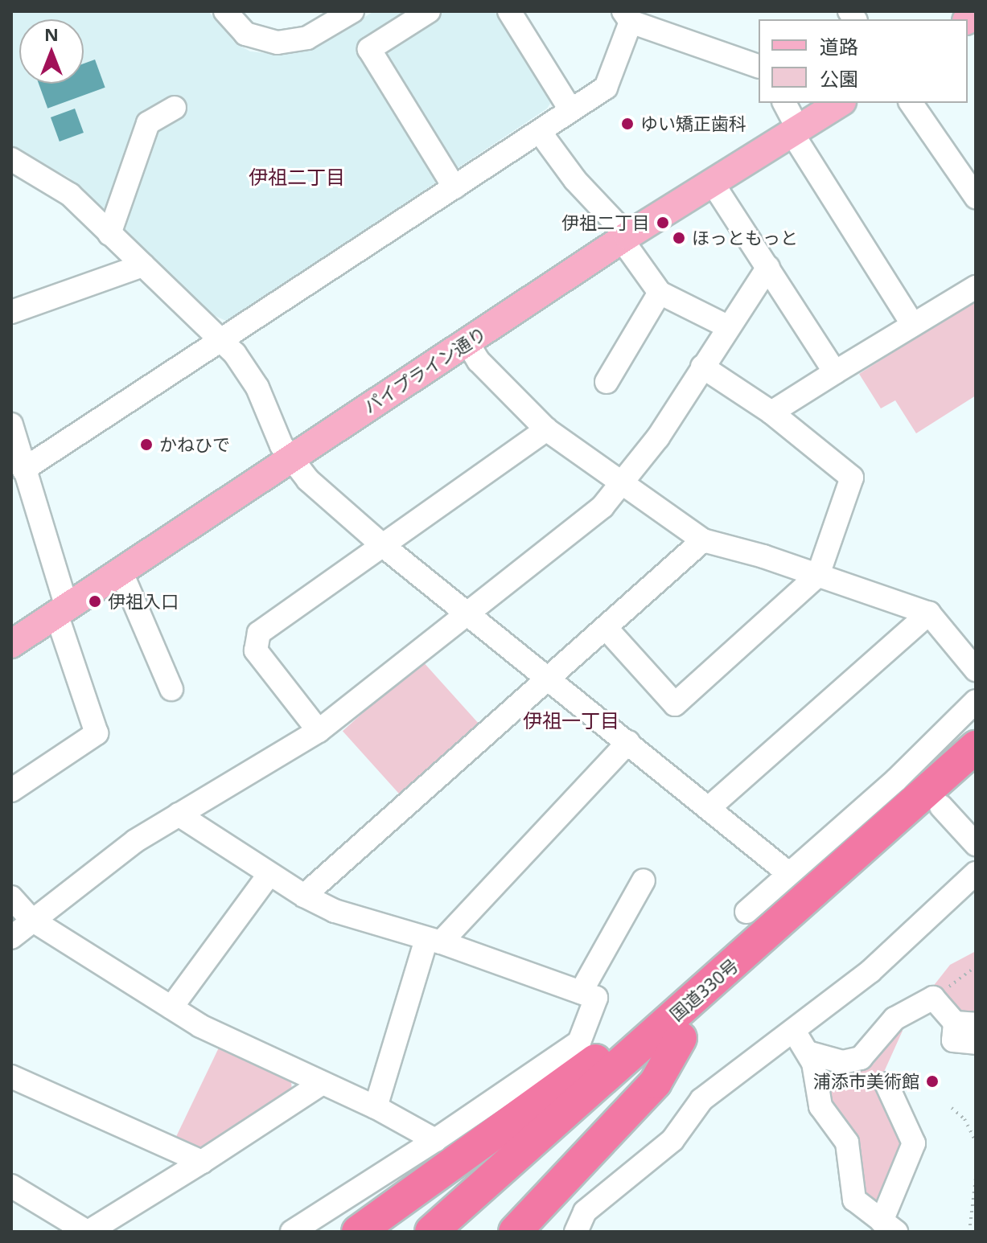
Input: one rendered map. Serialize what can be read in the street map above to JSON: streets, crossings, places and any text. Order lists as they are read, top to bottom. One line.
{"streets":{"highway":["国道330号"],"main road":["パイプライン通り"]},"districts":["伊祖二丁目","伊祖一丁目"],"places":["ゆい矯正歯科","伊祖二丁目","ほっともっと","かねひで","伊祖入口","浦添市美術館"],"legend":["道路","公園"],"north":"top"}
